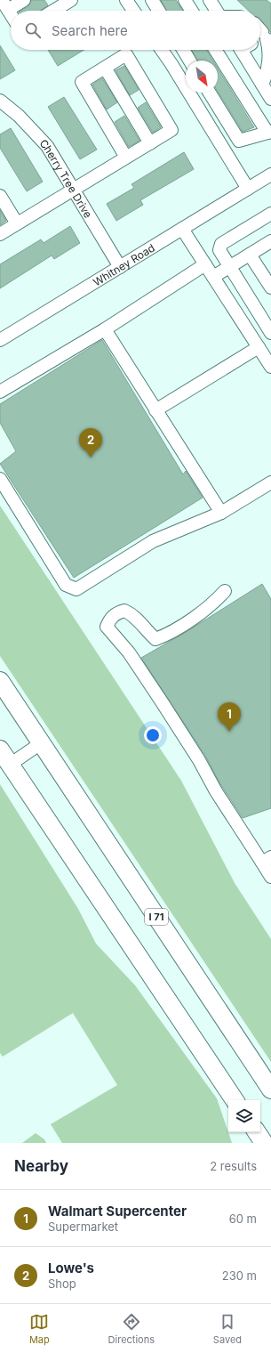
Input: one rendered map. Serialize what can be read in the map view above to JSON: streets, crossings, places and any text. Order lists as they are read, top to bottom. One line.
{"streets":{"highway":["I 71"],"street":["Cherry Tree Drive","Whitney Road"]},"crossings":[["Cherry Tree Drive","Whitney Road"]],"north":"bottom right","page":{"search":"Search here","pins":["2","1"],"heading":["Nearby","2 results"],"list":[{"mark":"1","name":"Walmart Supercenter","note":"Supermarket","value":"60 m"},{"mark":"2","name":"Lowe's","note":"Shop","value":"230 m"}],"nav":["Map","Directions","Saved"]}}
